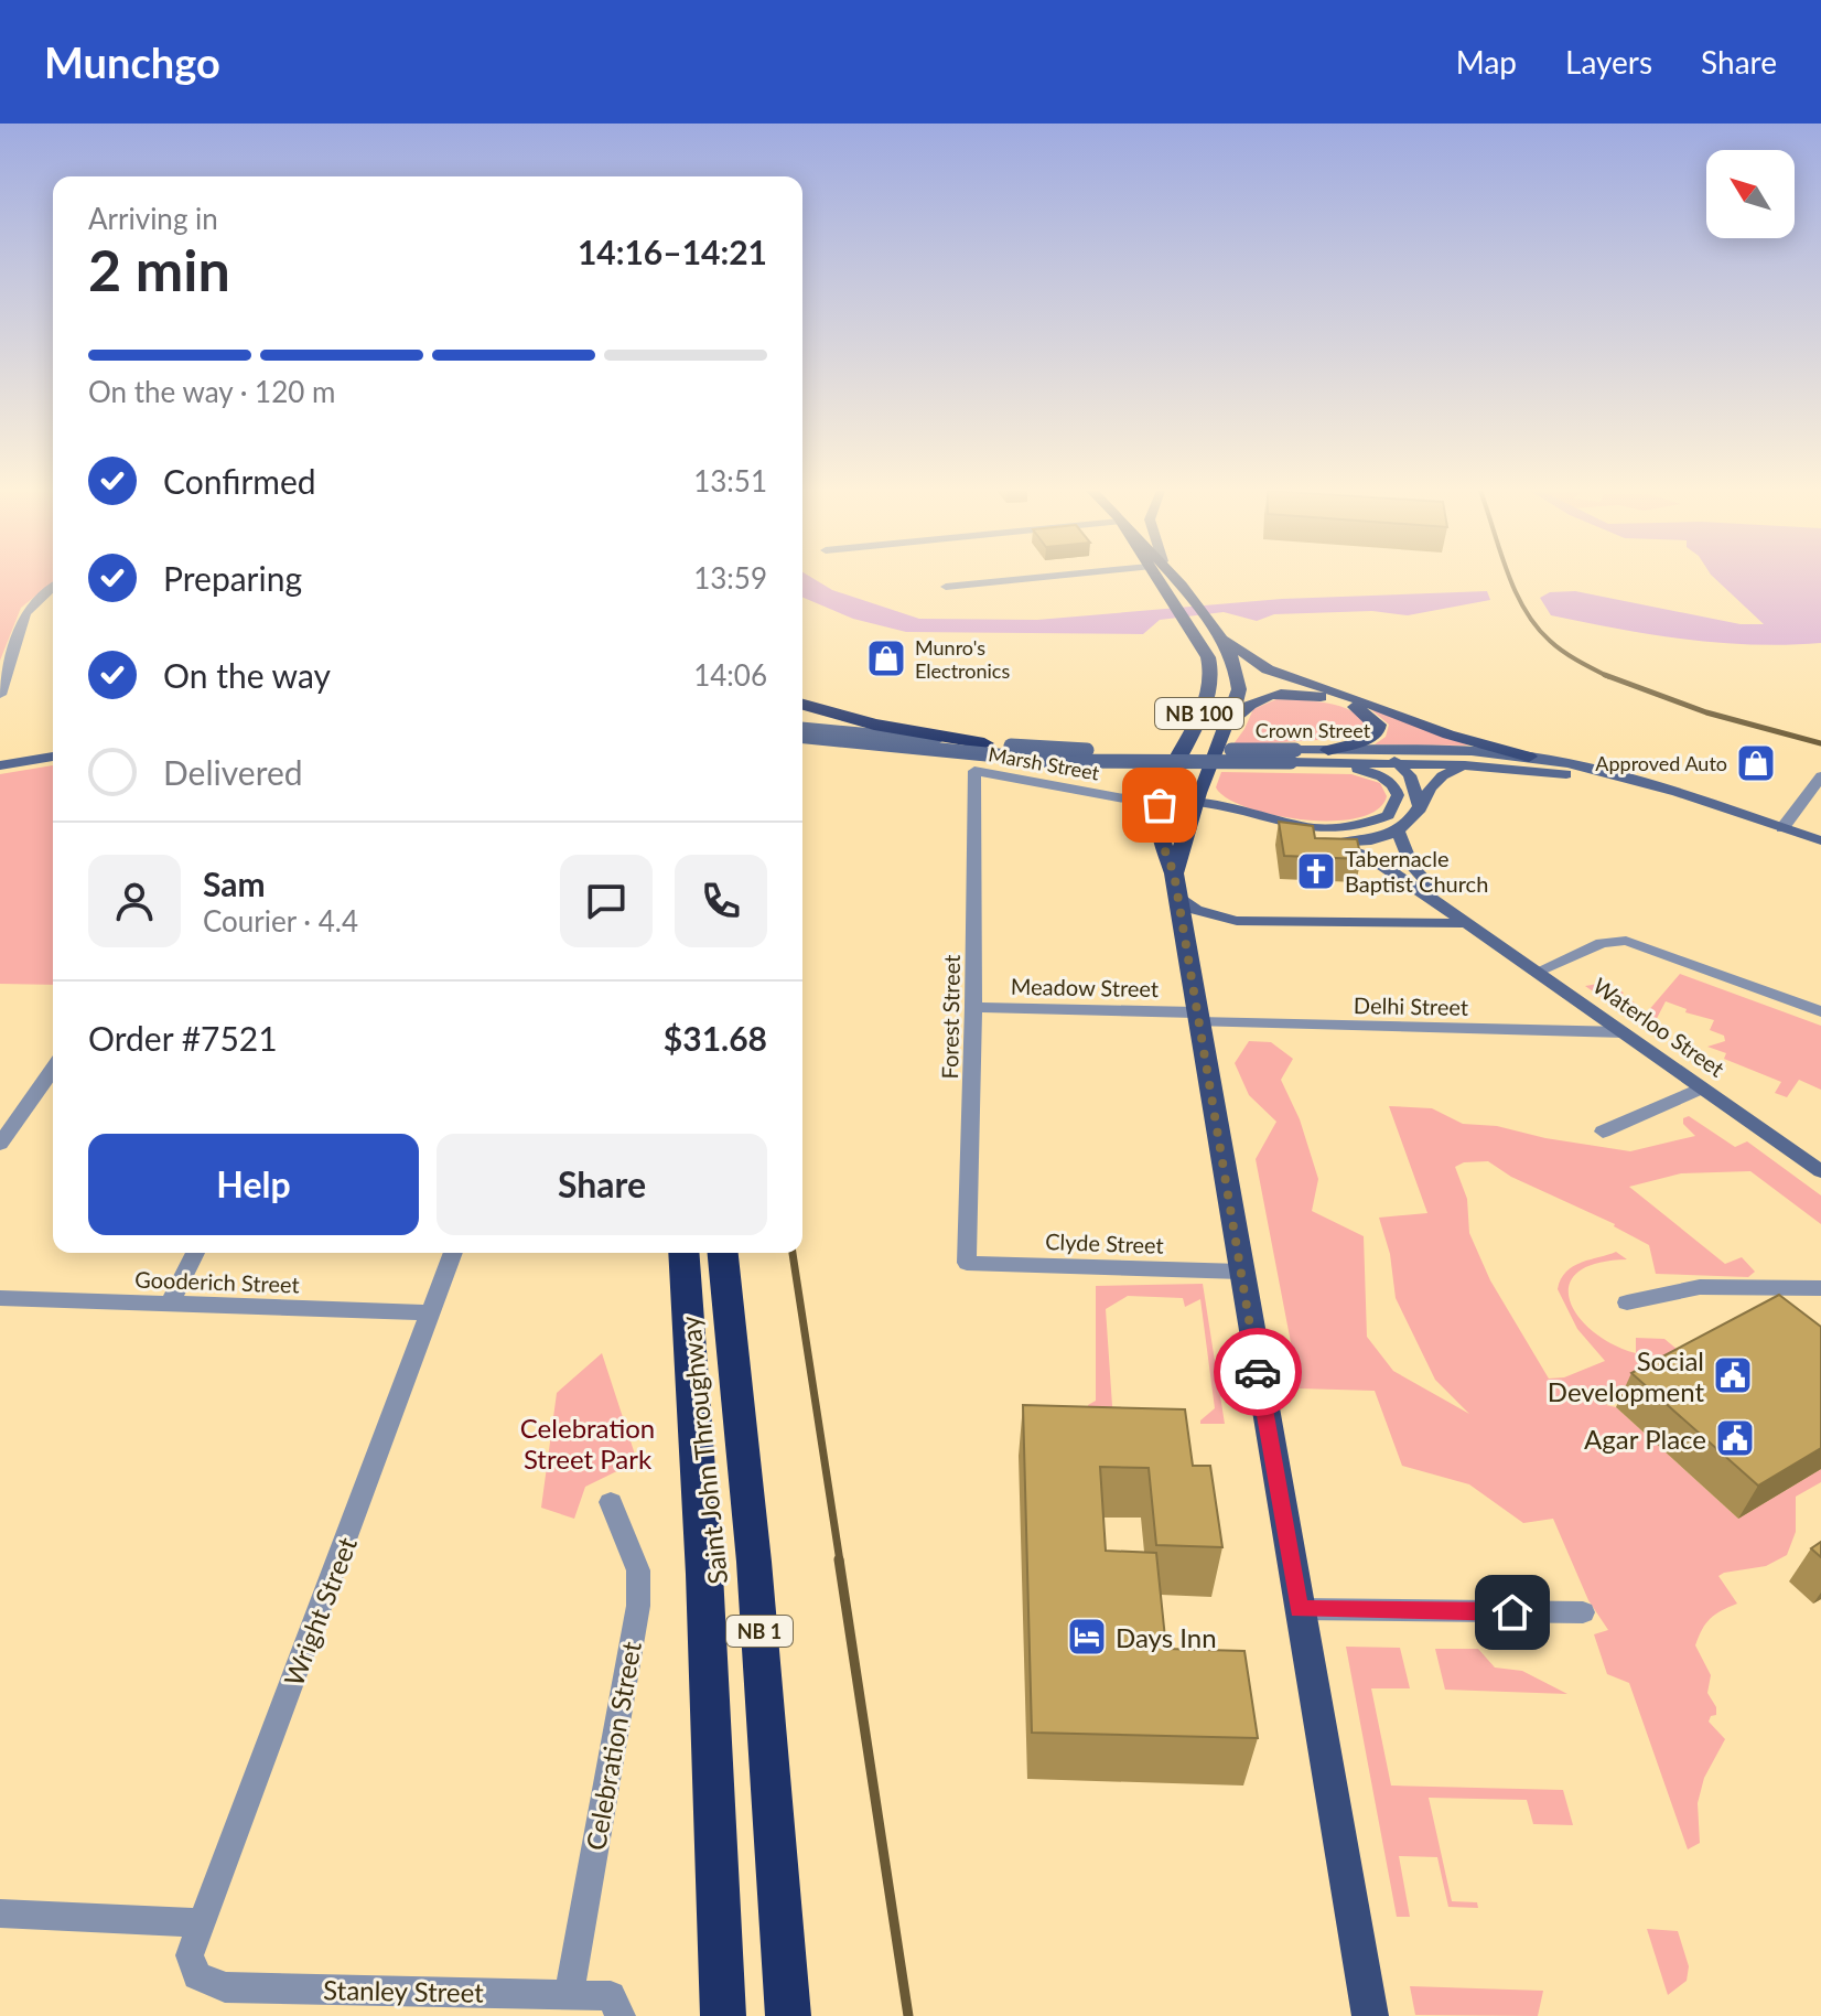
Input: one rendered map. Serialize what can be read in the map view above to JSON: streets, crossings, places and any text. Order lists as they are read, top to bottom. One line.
{"streets":{"highway":["Saint John Throughway","NB 1"],"main road":["NB 100","Crown Street","Waterloo Street"],"street":["Marsh Street","Meadow Street","Delhi Street","Forest Street","Clyde Street","Gooderich Street","Wright Street","Celebration Street","Stanley Street"]},"crossings":[["NB 100","Marsh Street"],["NB 100","Meadow Street"],["NB 100","Delhi Street"],["NB 100","Clyde Street"],["Marsh Street","Forest Street"],["Meadow Street","Delhi Street"],["Meadow Street","Forest Street"],["Delhi Street","Waterloo Street"],["Forest Street","Clyde Street"],["Gooderich Street","Wright Street"],["Wright Street","Stanley Street"],["Celebration Street","Stanley Street"]],"parks":["Celebration Street Park"],"places":{"shop":["Munro's Electronics","Approved Auto"],"church":["Tabernacle Baptist Church"],"public building":["Social Development","Agar Place"],"hotel":["Days Inn"]},"north":"top left","page":{"header":"Munchgo","nav":["Map","Layers","Share"],"heading":["2 min","Arriving in","14:16–14:21"],"panel":["Sam","Courier · 4.4","Order #7521","$31.68"],"bar":"On the way · 120 m","list":[["Confirmed","13:51"],["Preparing","13:59"],["On the way","14:06"],"Delivered"],"buttons":["Help","Share"]}}
